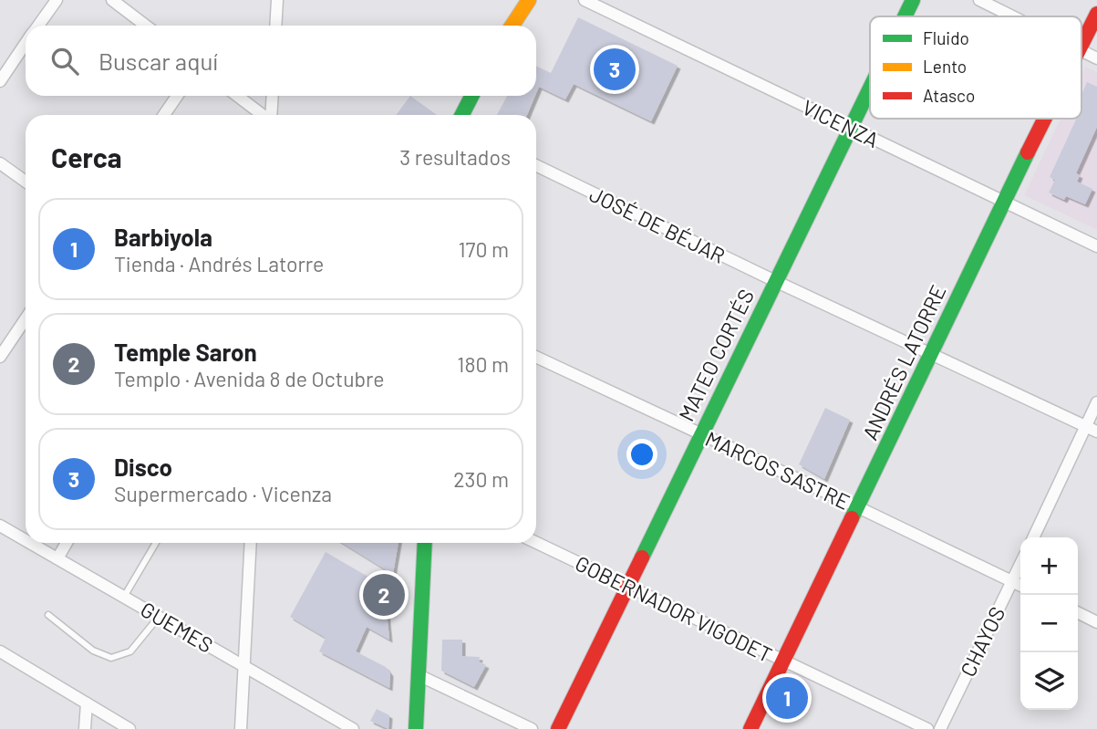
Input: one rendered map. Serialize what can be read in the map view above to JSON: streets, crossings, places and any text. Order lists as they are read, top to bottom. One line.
{"streets":{"street":["VICENZA","JOSÉ DE BÉJAR","MATEO CORTÉS","ANDRÉS LATORRE","MARCOS SASTRE","GOBERNADOR VIGODET","GUEMES","CHAYOS"]},"crossings":[["VICENZA","MATEO CORTÉS"],["VICENZA","ANDRÉS LATORRE"],["JOSÉ DE BÉJAR","MATEO CORTÉS"],["JOSÉ DE BÉJAR","ANDRÉS LATORRE"],["MATEO CORTÉS","MARCOS SASTRE"],["MATEO CORTÉS","GOBERNADOR VIGODET"],["ANDRÉS LATORRE","MARCOS SASTRE"],["ANDRÉS LATORRE","GOBERNADOR VIGODET"],["MARCOS SASTRE","CHAYOS"]],"legend":["Fluido","Lento","Atasco"],"page":{"search":"Buscar aquí","pins":["3","2","1"],"heading":["Cerca","3 resultados"],"list":[{"mark":"1","name":"Barbiyola","note":"Tienda · Andrés Latorre","value":"170 m"},{"mark":"2","name":"Temple Saron","note":"Templo · Avenida 8 de Octubre","value":"180 m"},{"mark":"3","name":"Disco","note":"Supermercado · Vicenza","value":"230 m"}],"map_buttons":["+","−"]}}
